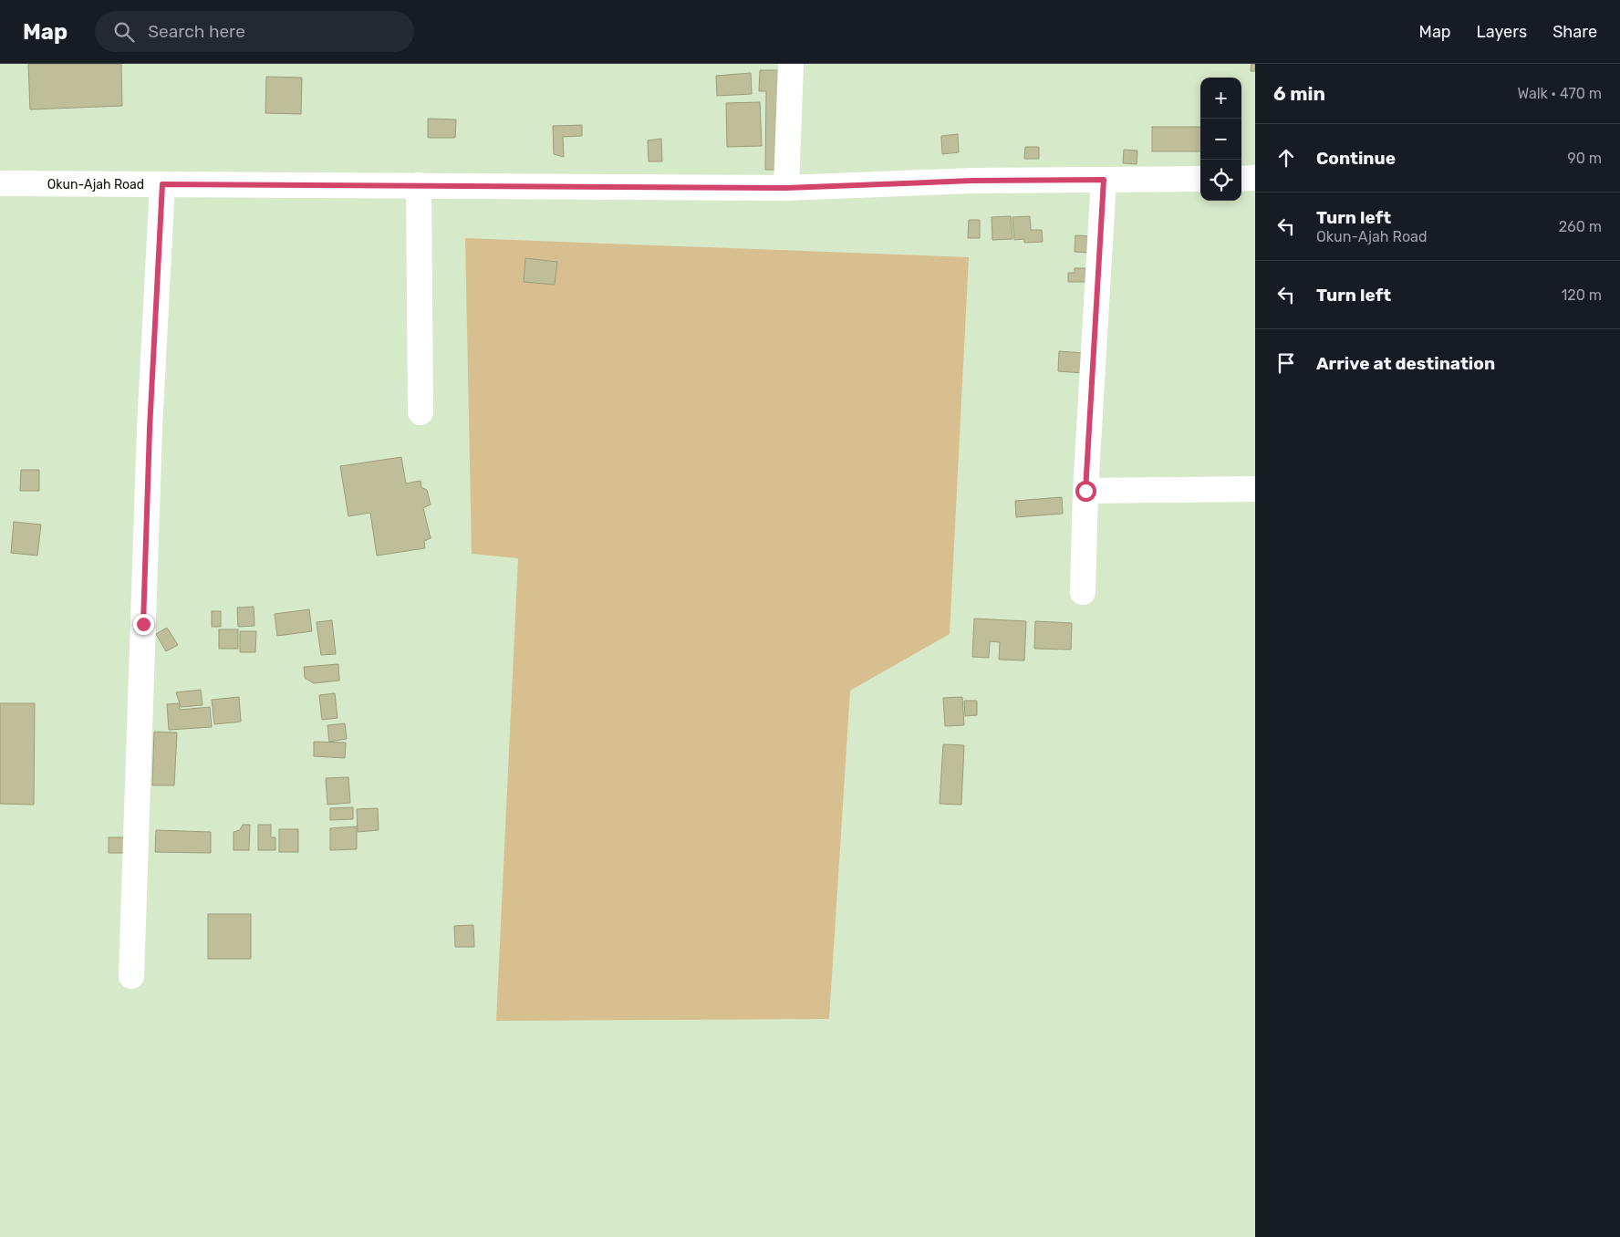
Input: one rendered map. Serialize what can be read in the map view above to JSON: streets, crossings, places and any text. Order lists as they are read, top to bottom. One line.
{"streets":{"street":["Okun-Ajah Road"]},"page":{"header":"Map","search":"Search here","nav":["Map","Layers","Share"],"heading":["6 min","Walk · 470 m"],"map_buttons":["+","−"],"list":[["Continue","90 m"],["Turn left","Okun-Ajah Road","260 m"],["Turn left","120 m"],"Arrive at destination"]}}
